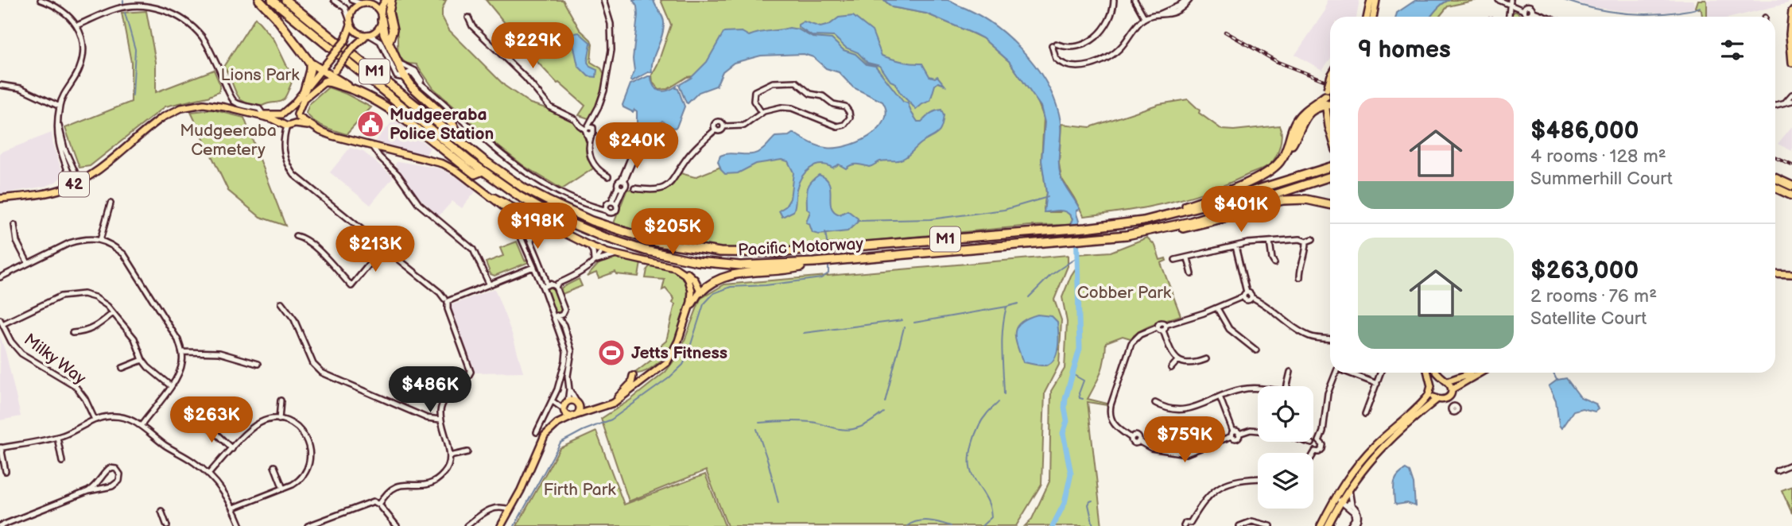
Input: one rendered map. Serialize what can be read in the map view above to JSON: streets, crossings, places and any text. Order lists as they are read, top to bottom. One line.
{"streets":{"highway":["M1","Pacific Motorway"],"main road":["42"],"street":["Milky Way"]},"crossings":[["M1","Pacific Motorway"]],"parks":["Lions Park","Mudgeeraba Cemetery","Cobber Park","Firth Park"],"places":{"public building":["Mudgeeraba Police Station"],"sports":["Jetts Fitness"]},"page":{"heading":"9 homes","price":["$229K","$240K","$401K","$198K","$205K","$213K","$486K","$263K","$759K"],"list":[{"name":"$486,000","note":"4 rooms · 128 m² · Summerhill Court"},{"name":"$263,000","note":"2 rooms · 76 m² · Satellite Court"}]}}
